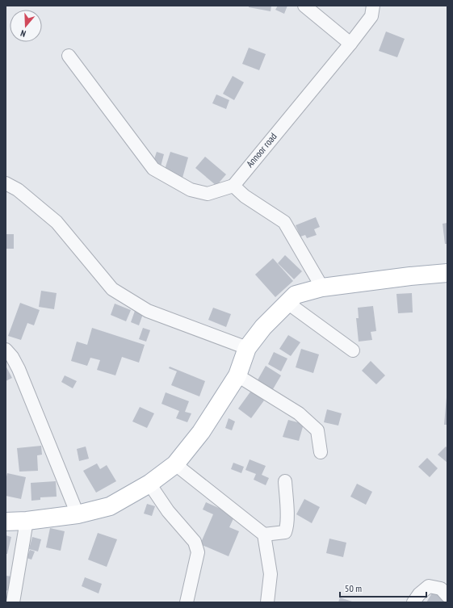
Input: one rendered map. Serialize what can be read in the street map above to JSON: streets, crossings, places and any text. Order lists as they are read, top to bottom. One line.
{"streets":{"street":["Annoor road"]},"scale_bar":"50 m","north":"bottom"}
